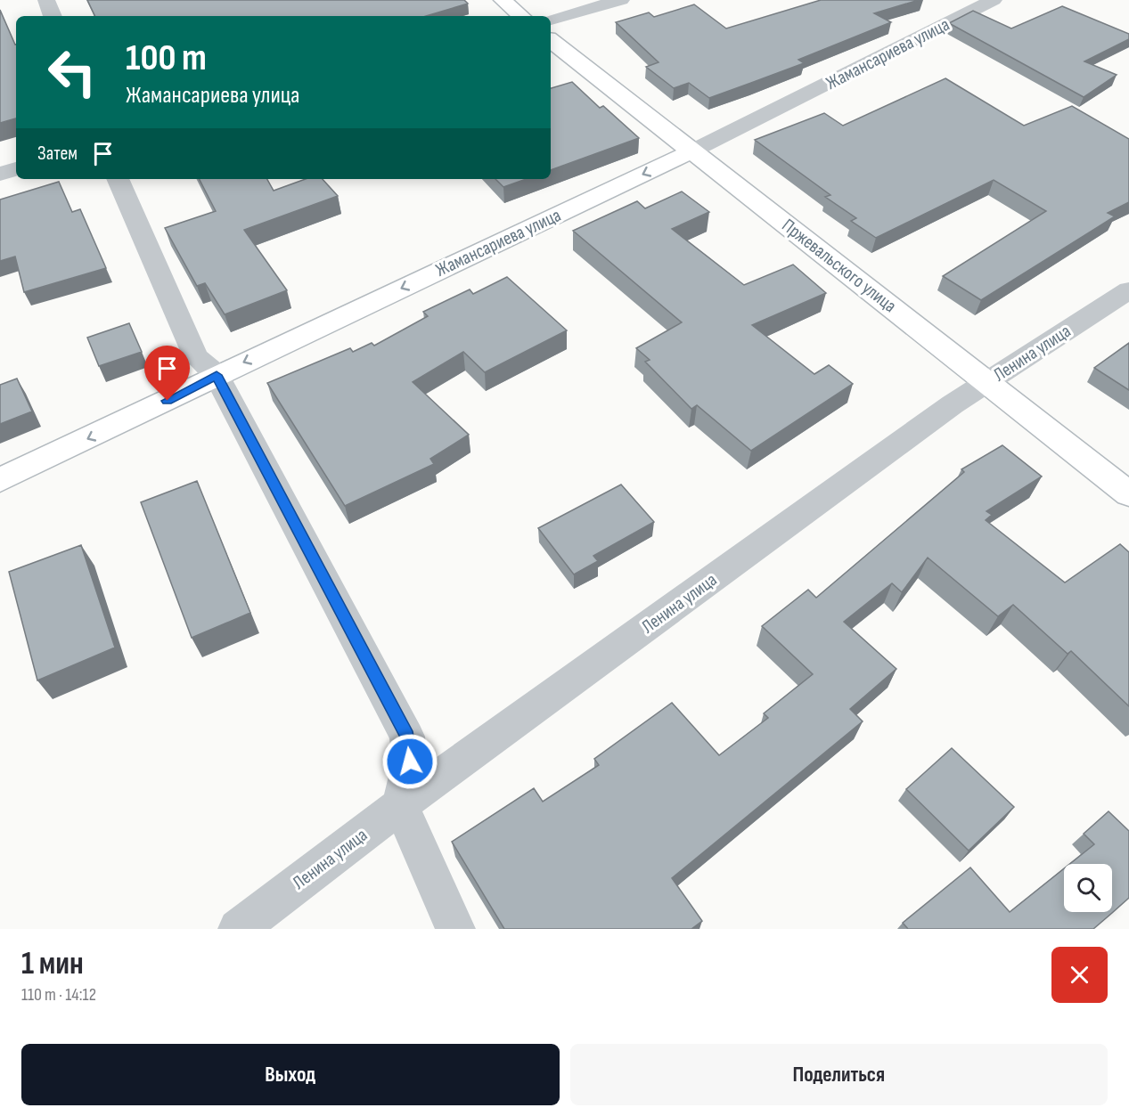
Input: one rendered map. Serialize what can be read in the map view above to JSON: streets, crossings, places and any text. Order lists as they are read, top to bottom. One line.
{"streets":{"main road":["Жамансариева улица","Пржевальского улица"],"street":["Ленина улица"]},"crossings":[["Жамансариева улица","Пржевальского улица"],["Пржевальского улица","Ленина улица"]],"one_way":["Жамансариева улица"],"page":{"turn":["100 m","Жамансариева улица"],"then":"Затем","heading":["1 мин","110 m · 14:12"],"buttons":["Выход","Поделиться"]}}
